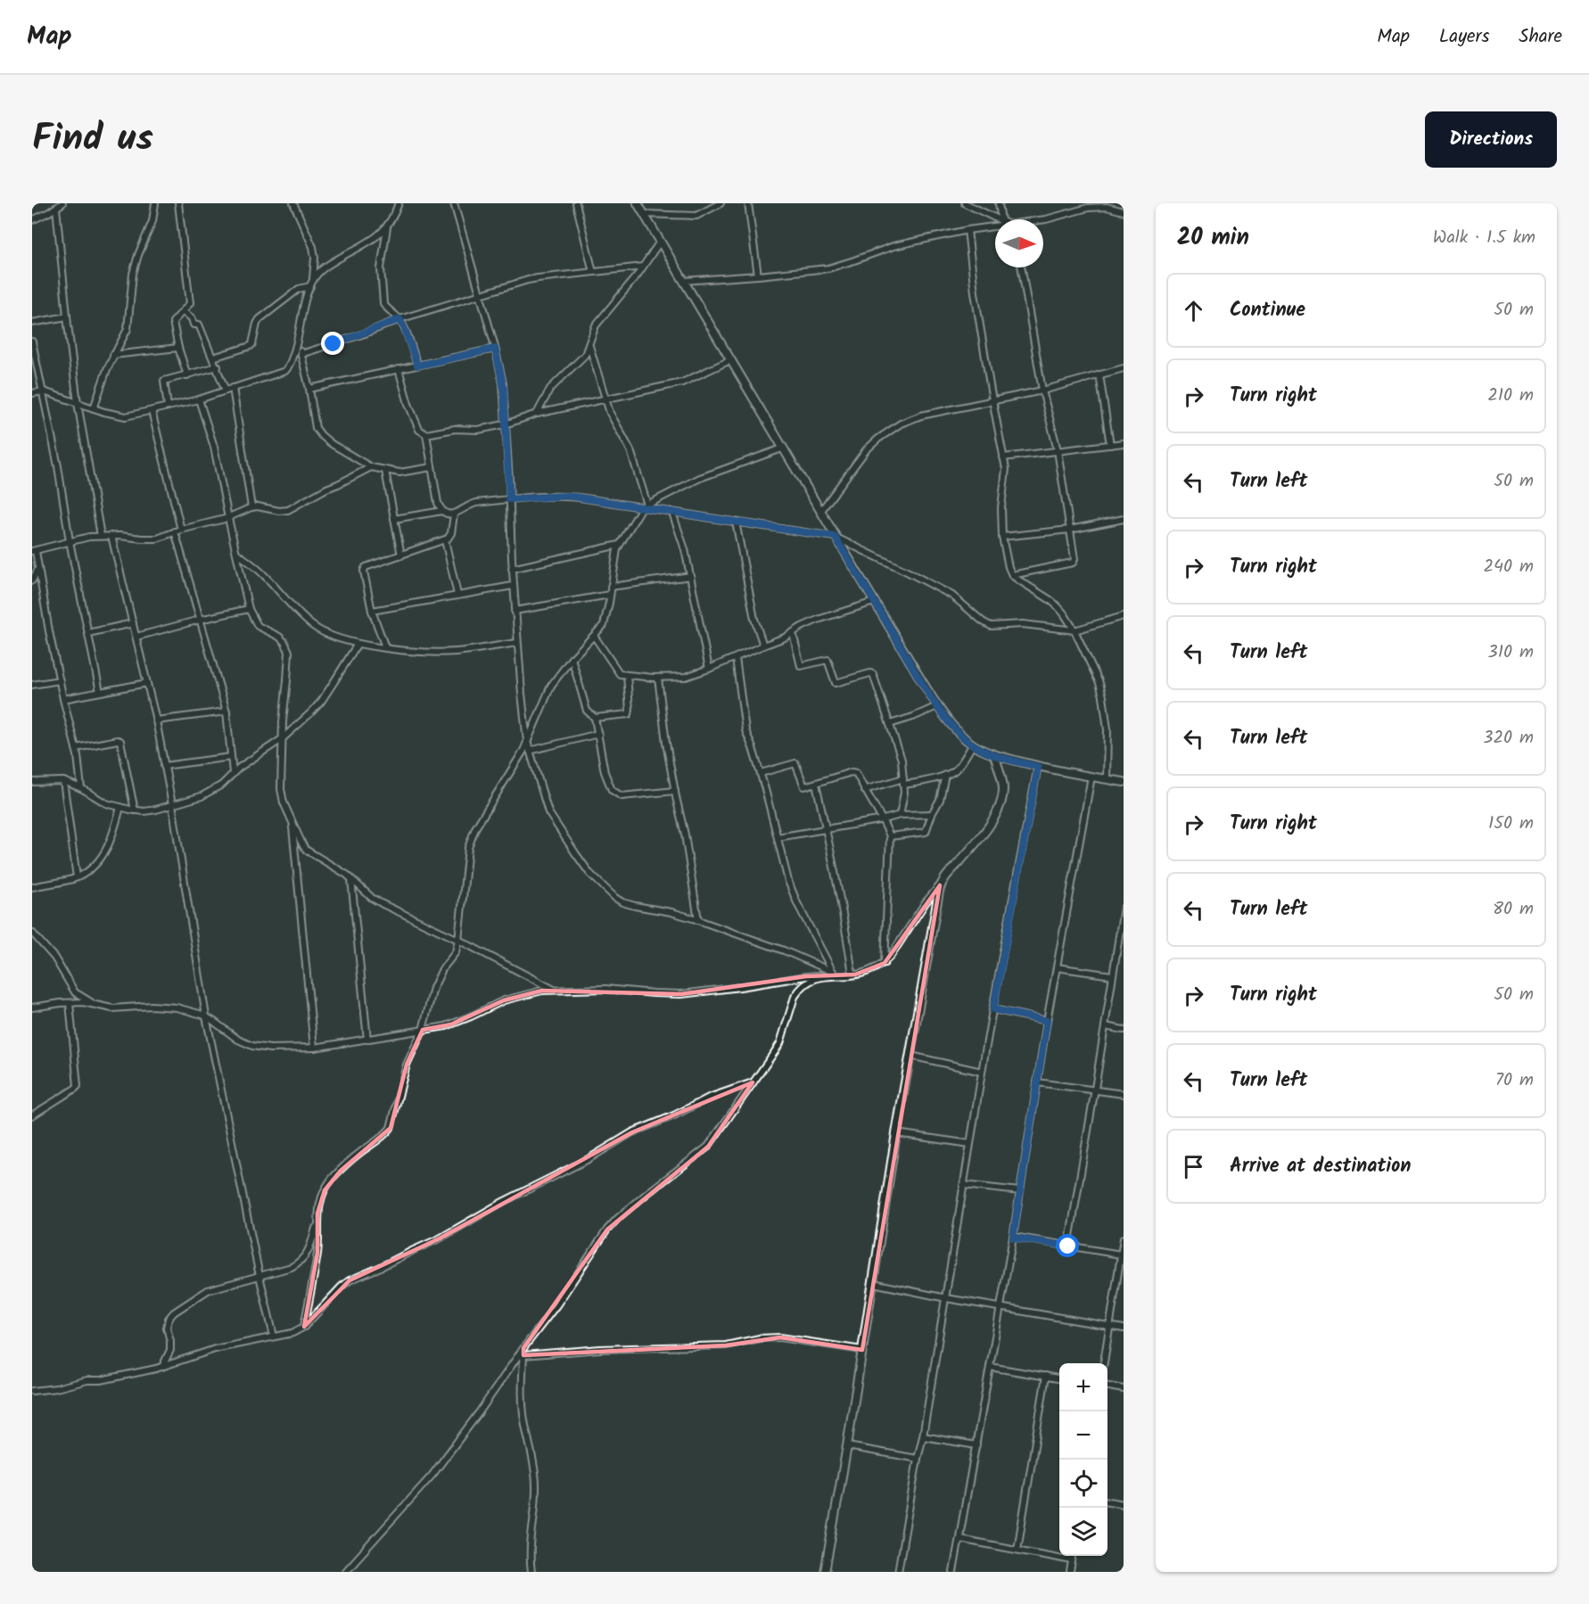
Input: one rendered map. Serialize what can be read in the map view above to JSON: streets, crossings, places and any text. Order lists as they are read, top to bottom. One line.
{"north":"right","page":{"header":"Map","nav":["Map","Layers","Share"],"title":"Find us","buttons":"Directions","heading":["20 min","Walk · 1.5 km"],"list":[["Continue","50 m"],["Turn right","210 m"],["Turn left","50 m"],["Turn right","240 m"],["Turn left","310 m"],["Turn left","320 m"],["Turn right","150 m"],["Turn left","80 m"],["Turn right","50 m"],["Turn left","70 m"],"Arrive at destination"],"map_buttons":["+","−"]}}
